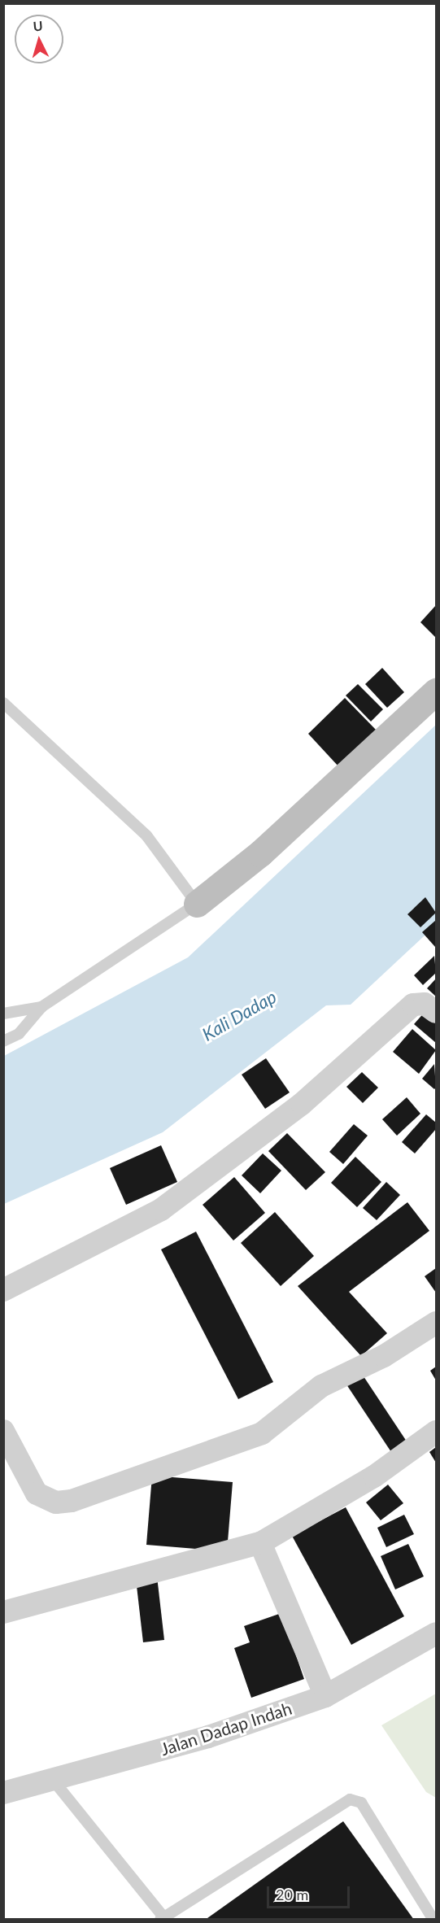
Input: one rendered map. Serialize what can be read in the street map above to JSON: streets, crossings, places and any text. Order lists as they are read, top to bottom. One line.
{"streets":{"street":["Jalan Dadap Indah"]},"water":["Kali Dadap"],"scale_bar":"20 m","north":"top"}
